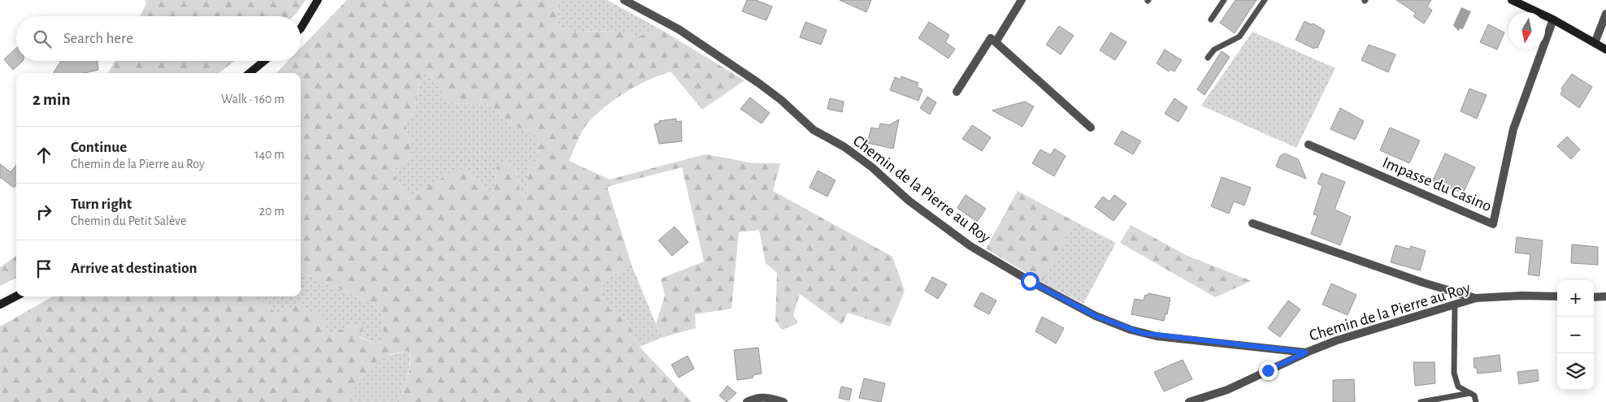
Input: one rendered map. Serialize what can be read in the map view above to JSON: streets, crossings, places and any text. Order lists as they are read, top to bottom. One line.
{"streets":{"street":["Impasse du Casino","Chemin de la Pierre au Roy"]},"north":"bottom","page":{"search":"Search here","heading":["2 min","Walk · 160 m"],"list":[["Continue","Chemin de la Pierre au Roy","140 m"],["Turn right","Chemin du Petit Salève","20 m"],"Arrive at destination"],"map_buttons":["+","−"]}}
